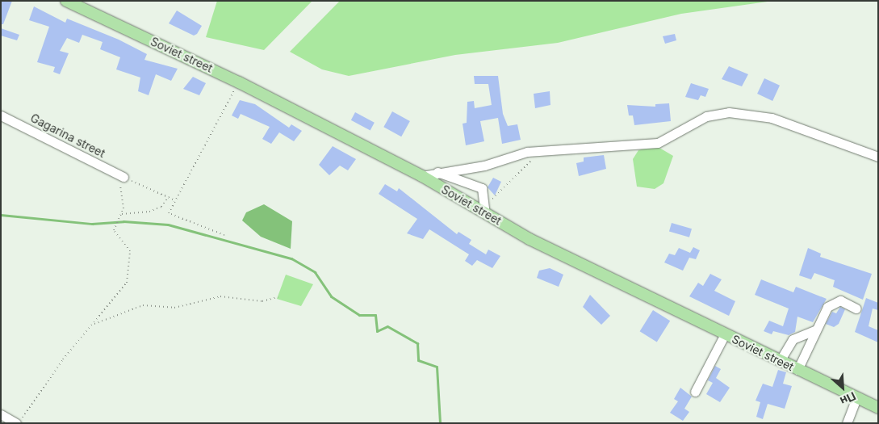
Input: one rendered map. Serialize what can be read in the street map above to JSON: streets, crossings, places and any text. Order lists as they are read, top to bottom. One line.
{"streets":{"main road":["Soviet street"],"street":["Gagarina street"]},"north":"bottom right"}
